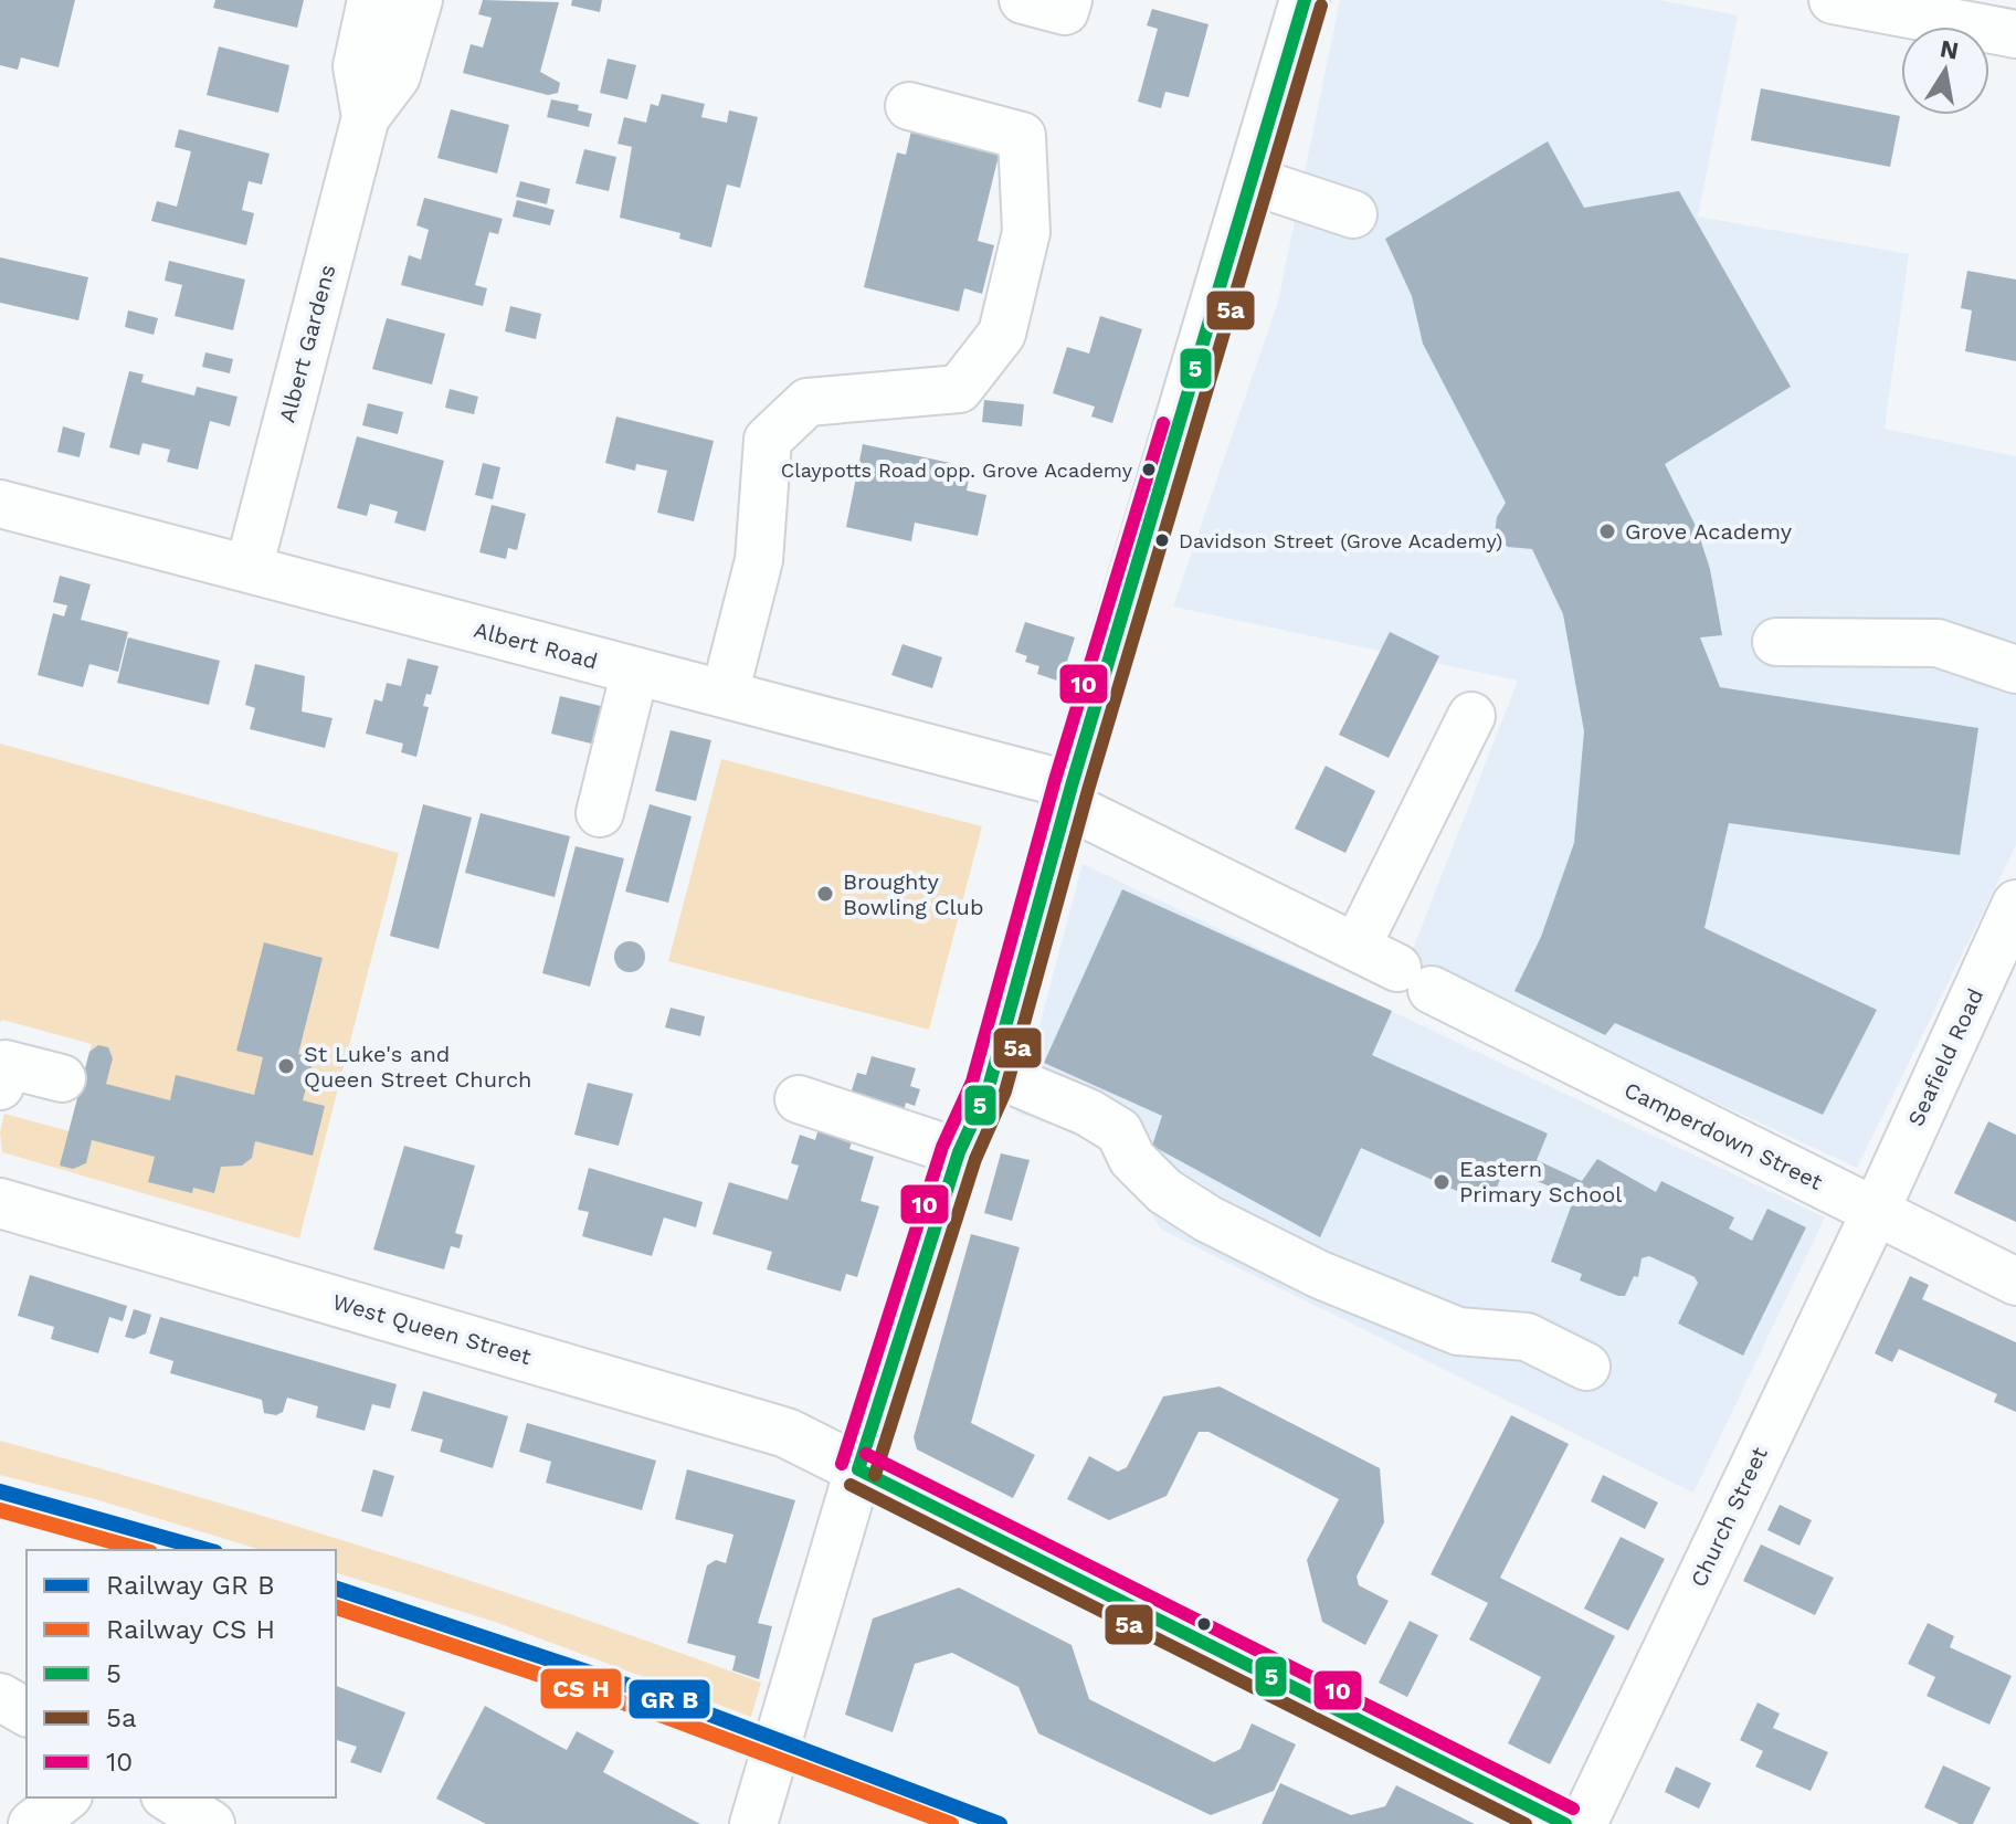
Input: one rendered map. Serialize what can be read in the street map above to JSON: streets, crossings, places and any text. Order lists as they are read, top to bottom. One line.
{"streets":{"main road":["West Queen Street"],"street":["Albert Gardens","Albert Road","Seafield Road","Camperdown Street","Church Street"]},"crossings":[["Albert Gardens","Albert Road"],["Albert Road","Camperdown Street"],["Seafield Road","Camperdown Street"],["Seafield Road","Church Street"],["Camperdown Street","Church Street"]],"places":["Claypotts Road opp. Grove Academy","Grove Academy","Davidson Street (Grove Academy)","Broughty Bowling Club","St Luke's and Queen Street Church","Eastern Primary School"],"lines":["transit line 5","transit line 5a","transit line 10"],"legend":["Railway GR B","Railway CS H","5","5a","10"],"north":"top"}
